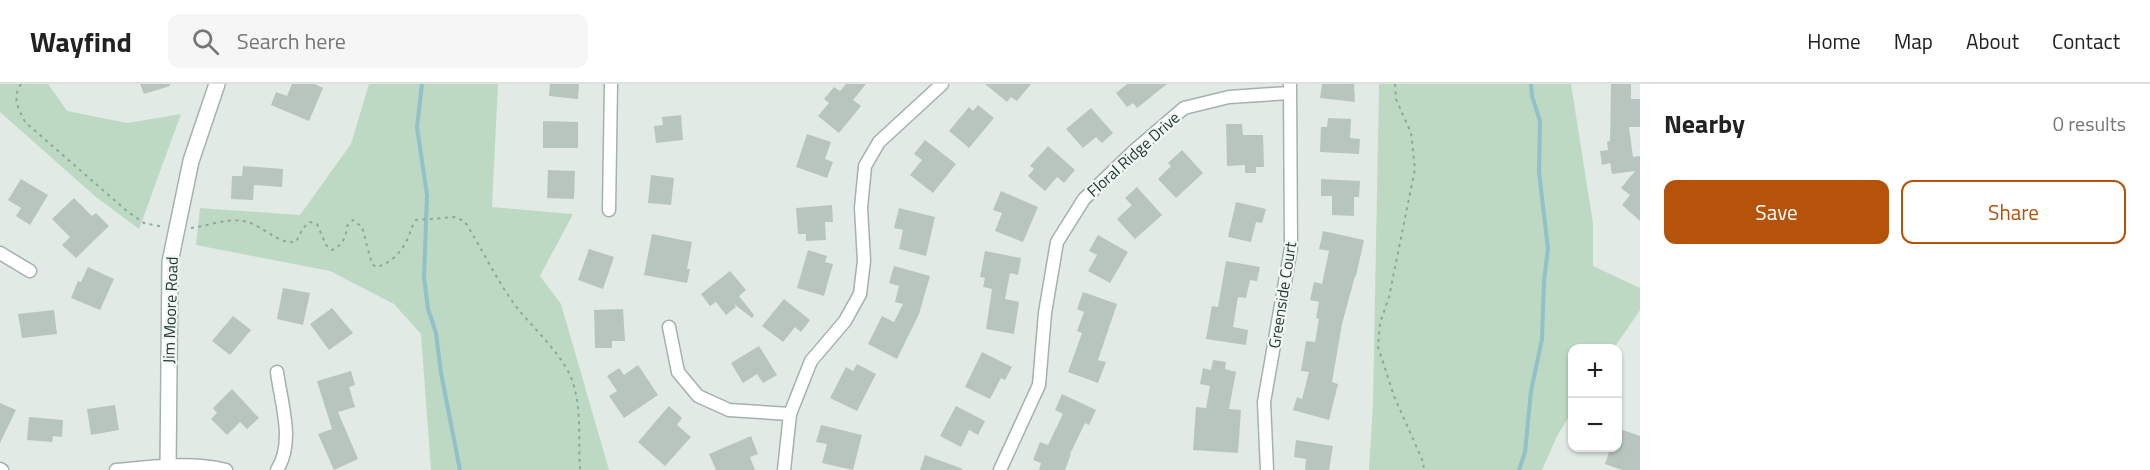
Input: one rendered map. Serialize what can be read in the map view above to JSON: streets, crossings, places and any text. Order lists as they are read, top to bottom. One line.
{"streets":{"street":["Floral Ridge Drive","Greenside Court","Jim Moore Road"]},"crossings":[["Floral Ridge Drive","Greenside Court"]],"page":{"header":"Wayfind","search":"Search here","nav":["Home","Map","About","Contact"],"heading":["Nearby","0 results"],"buttons":["Save","Share"],"map_buttons":["+","−"]}}
